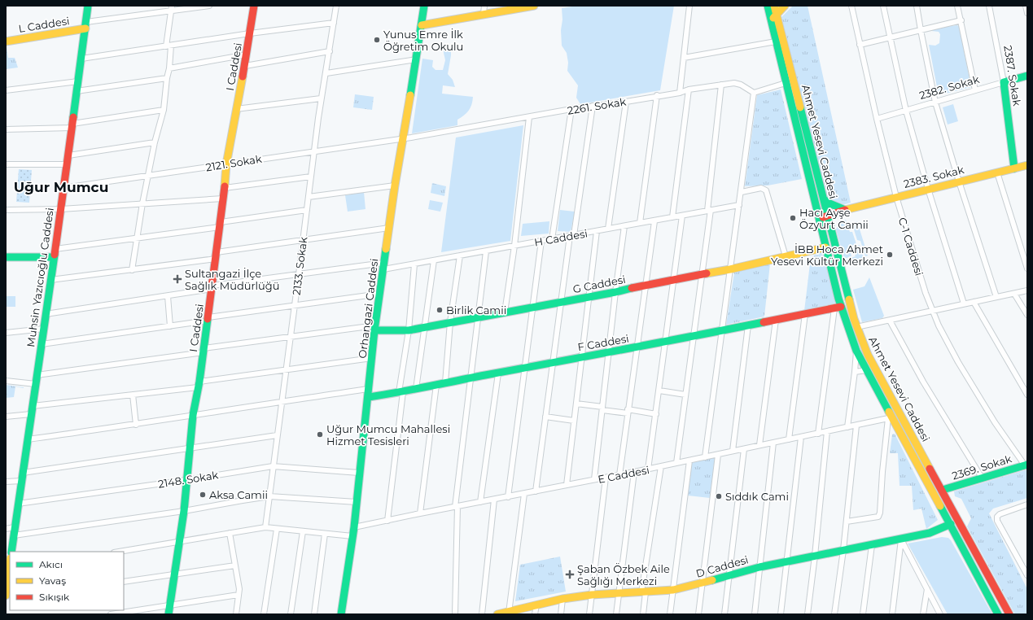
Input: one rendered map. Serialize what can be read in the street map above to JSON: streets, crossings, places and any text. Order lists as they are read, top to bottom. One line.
{"streets":{"main road":["L Caddesi","I Caddesi","2387. Sokak","2382. Sokak","Ahmet Yesevi Caddesi","2383. Sokak","Muhsin Yazıcıoğlu Caddesi","G Caddesi","Orhangazi Caddesi","F Caddesi","2369. Sokak","D Caddesi"],"street":["2261. Sokak","2121. Sokak","H Caddesi","C-1 Caddesi","2133. Sokak","E Caddesi","2148. Sokak"]},"crossings":[["L Caddesi","Muhsin Yazıcıoğlu Caddesi"],["I Caddesi","2121. Sokak"],["I Caddesi","H Caddesi"],["I Caddesi","2148. Sokak"],["2387. Sokak","2382. Sokak"],["2387. Sokak","2383. Sokak"],["2382. Sokak","C-1 Caddesi"],["2261. Sokak","2121. Sokak"],["2261. Sokak","Orhangazi Caddesi"],["Ahmet Yesevi Caddesi","2383. Sokak"],["Ahmet Yesevi Caddesi","G Caddesi"],["Ahmet Yesevi Caddesi","F Caddesi"],["Ahmet Yesevi Caddesi","2369. Sokak"],["Ahmet Yesevi Caddesi","E Caddesi"],["Ahmet Yesevi Caddesi","D Caddesi"],["2121. Sokak","2133. Sokak"],["2121. Sokak","Muhsin Yazıcıoğlu Caddesi"],["2121. Sokak","Orhangazi Caddesi"],["2383. Sokak","C-1 Caddesi"],["H Caddesi","2133. Sokak"],["H Caddesi","Muhsin Yazıcıoğlu Caddesi"],["H Caddesi","Orhangazi Caddesi"],["C-1 Caddesi","2369. Sokak"],["2133. Sokak","2148. Sokak"],["Muhsin Yazıcıoğlu Caddesi","2148. Sokak"],["G Caddesi","Orhangazi Caddesi"],["Orhangazi Caddesi","F Caddesi"],["Orhangazi Caddesi","E Caddesi"],["Orhangazi Caddesi","2148. Sokak"]],"districts":["Uğur Mumcu"],"places":{"other":["Yunus Emre İlk Öğretim Okulu","Hacı Ayşe Özyurt Camii","İBB Hoca Ahmet Yesevi Kültür Merkezi","Birlik Camii","Uğur Mumcu Mahallesi Hizmet Tesisleri","Aksa Camii","Sıddık Cami"],"health":["Sultangazi İlçe Sağlık Müdürlüğü","Şaban Özbek Aile Sağlığı Merkezi"]},"legend":["Akıcı","Yavaş","Sıkışık"]}
